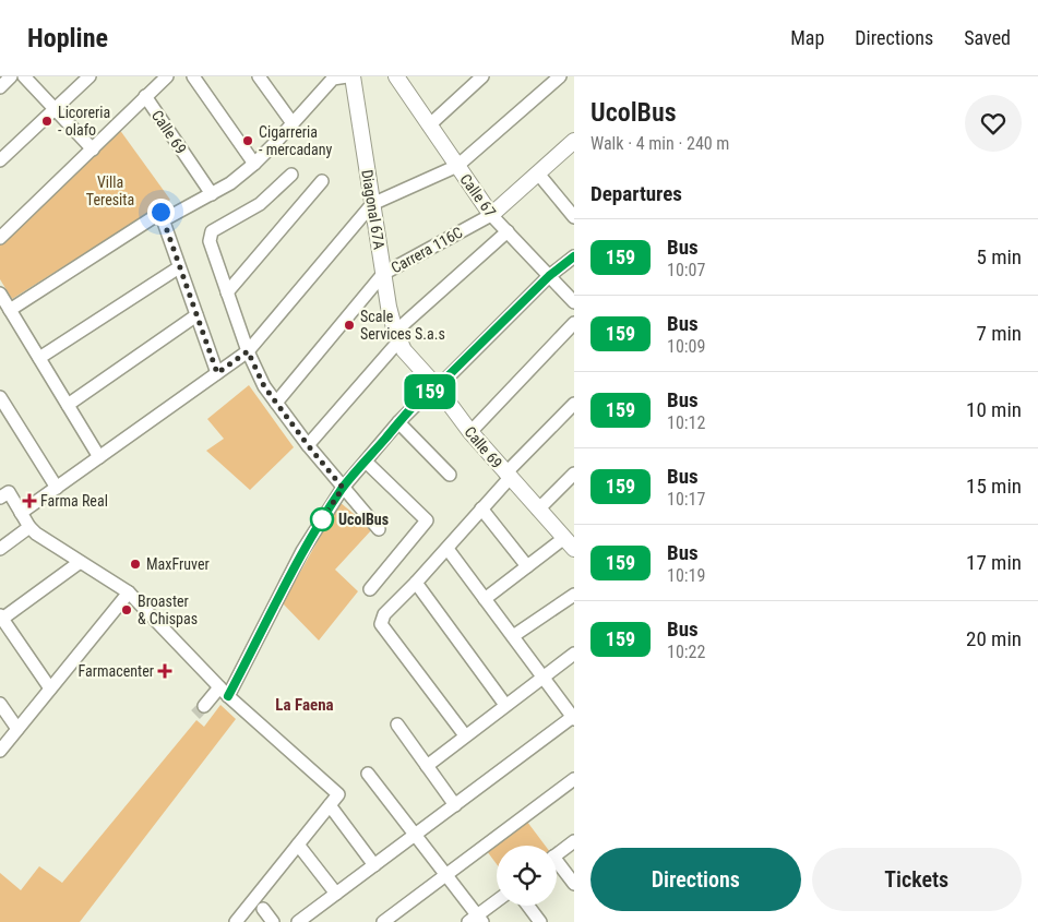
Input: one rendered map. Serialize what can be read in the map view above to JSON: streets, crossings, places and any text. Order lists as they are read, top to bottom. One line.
{"streets":{"street":["Calle 69","Calle 67","Diagonal 67A","Carrera 116C"]},"crossings":[["Calle 69","Diagonal 67A"],["Calle 67","Carrera 116C"],["Diagonal 67A","Carrera 116C"]],"districts":["La Faena"],"parks":["Villa Teresita"],"places":{"other":["Licoreria - olafo","Cigarreria - mercadany","Scale Services S.a.s","UcolBus","MaxFruver","Broaster & Chispas"],"health":["Farma Real","Farmacenter"]},"lines":["bus line 159"],"page":{"header":"Hopline","nav":["Map","Directions","Saved"],"on_map":"159","heading":[["UcolBus","Walk · 4 min · 240 m"],"Departures"],"list":[{"mark":"159","name":"Bus","note":"10:07","value":"5 min"},{"mark":"159","name":"Bus","note":"10:09","value":"7 min"},{"mark":"159","name":"Bus","note":"10:12","value":"10 min"},{"mark":"159","name":"Bus","note":"10:17","value":"15 min"},{"mark":"159","name":"Bus","note":"10:19","value":"17 min"},{"mark":"159","name":"Bus","note":"10:22","value":"20 min"}],"buttons":["Directions","Tickets"]}}
